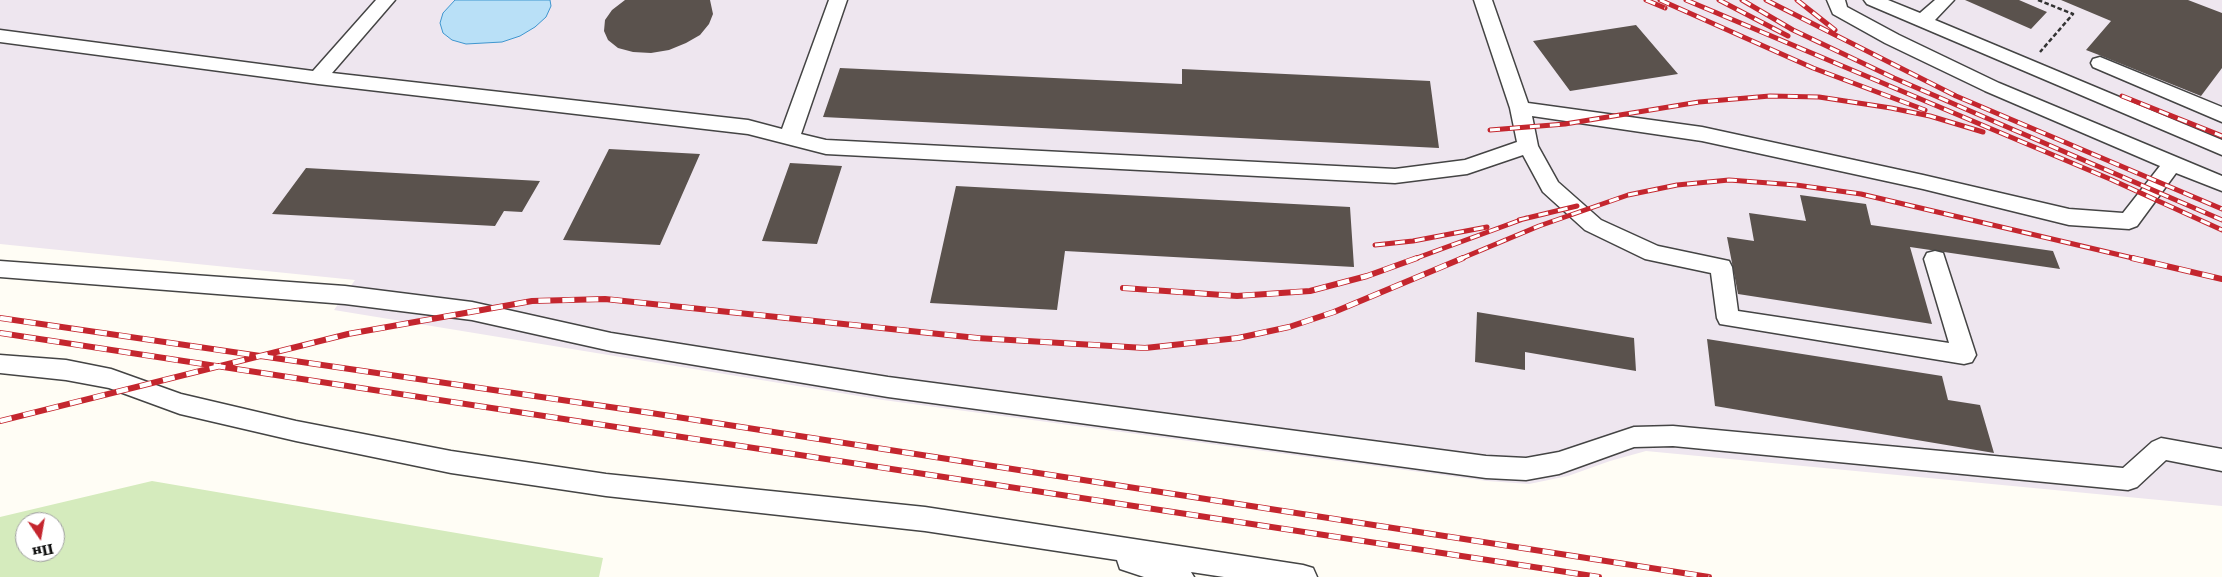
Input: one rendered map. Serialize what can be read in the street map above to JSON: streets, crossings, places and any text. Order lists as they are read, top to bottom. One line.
{"north":"bottom"}
